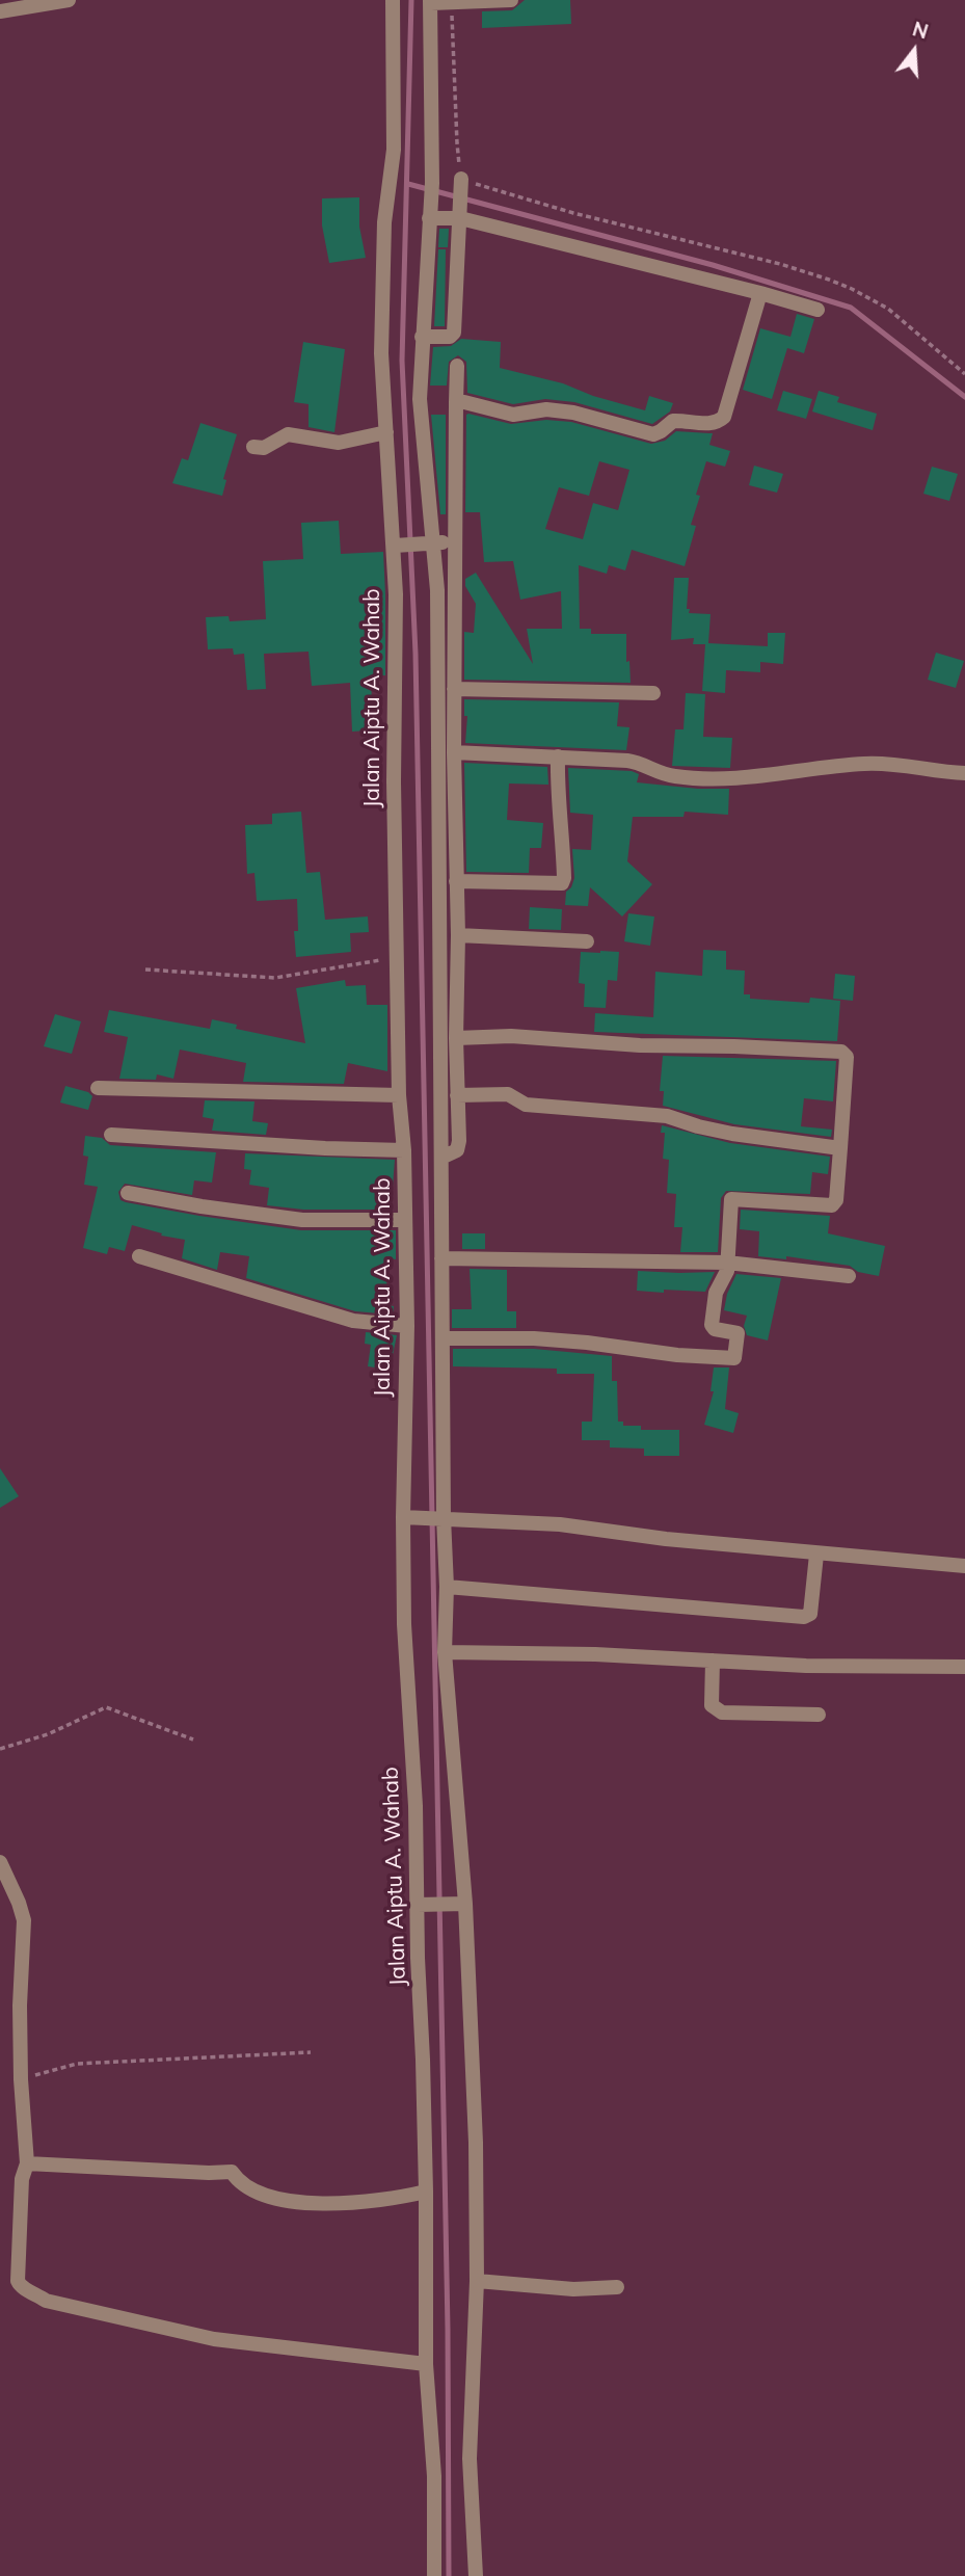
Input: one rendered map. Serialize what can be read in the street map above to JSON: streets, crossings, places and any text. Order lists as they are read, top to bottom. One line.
{"streets":{"street":["Jalan Aiptu A. Wahab"]},"north":"top"}
